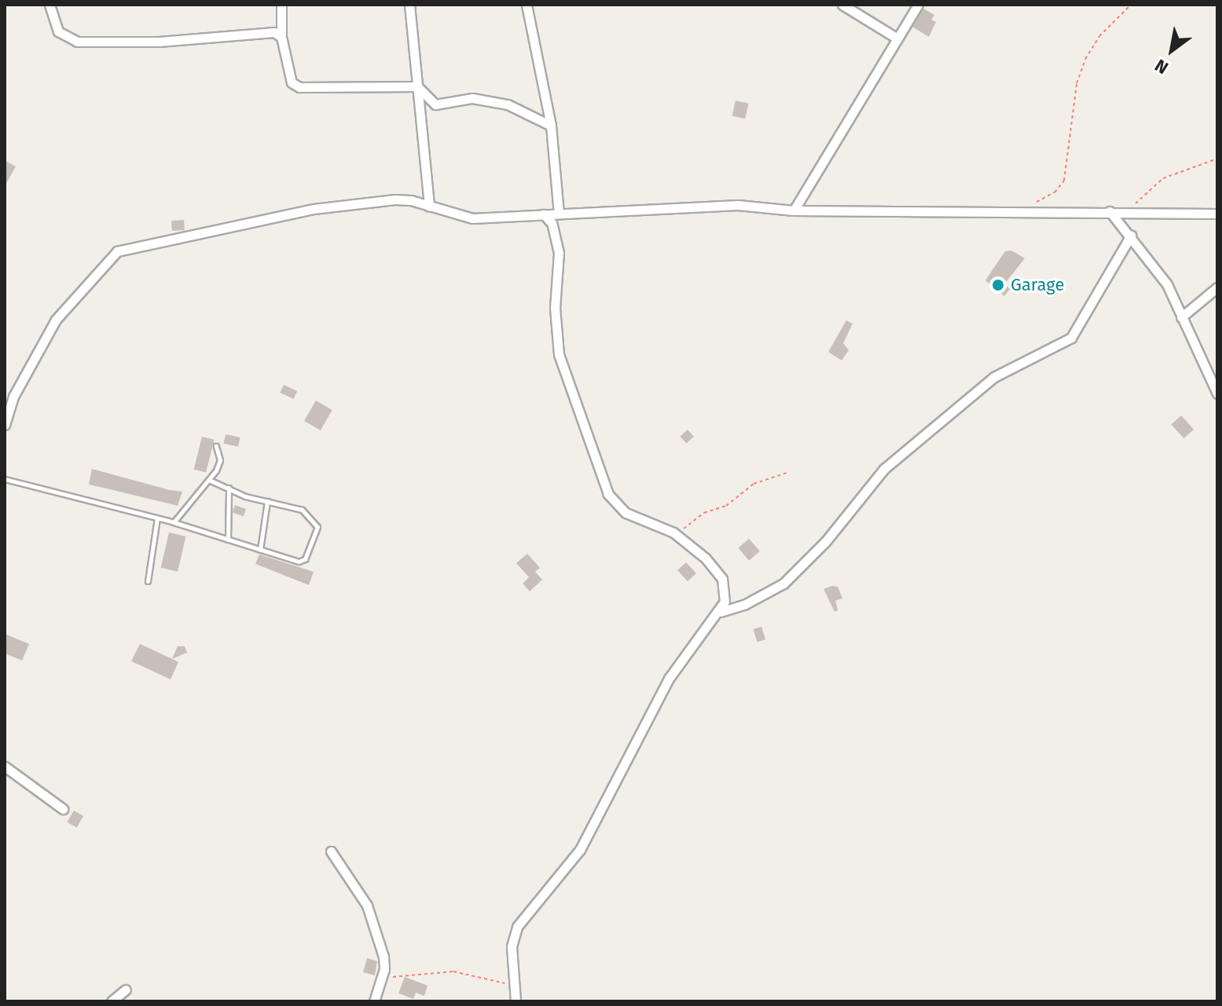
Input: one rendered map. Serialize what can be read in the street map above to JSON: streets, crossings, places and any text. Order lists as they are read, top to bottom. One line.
{"places":["Garage"],"north":"bottom left"}
